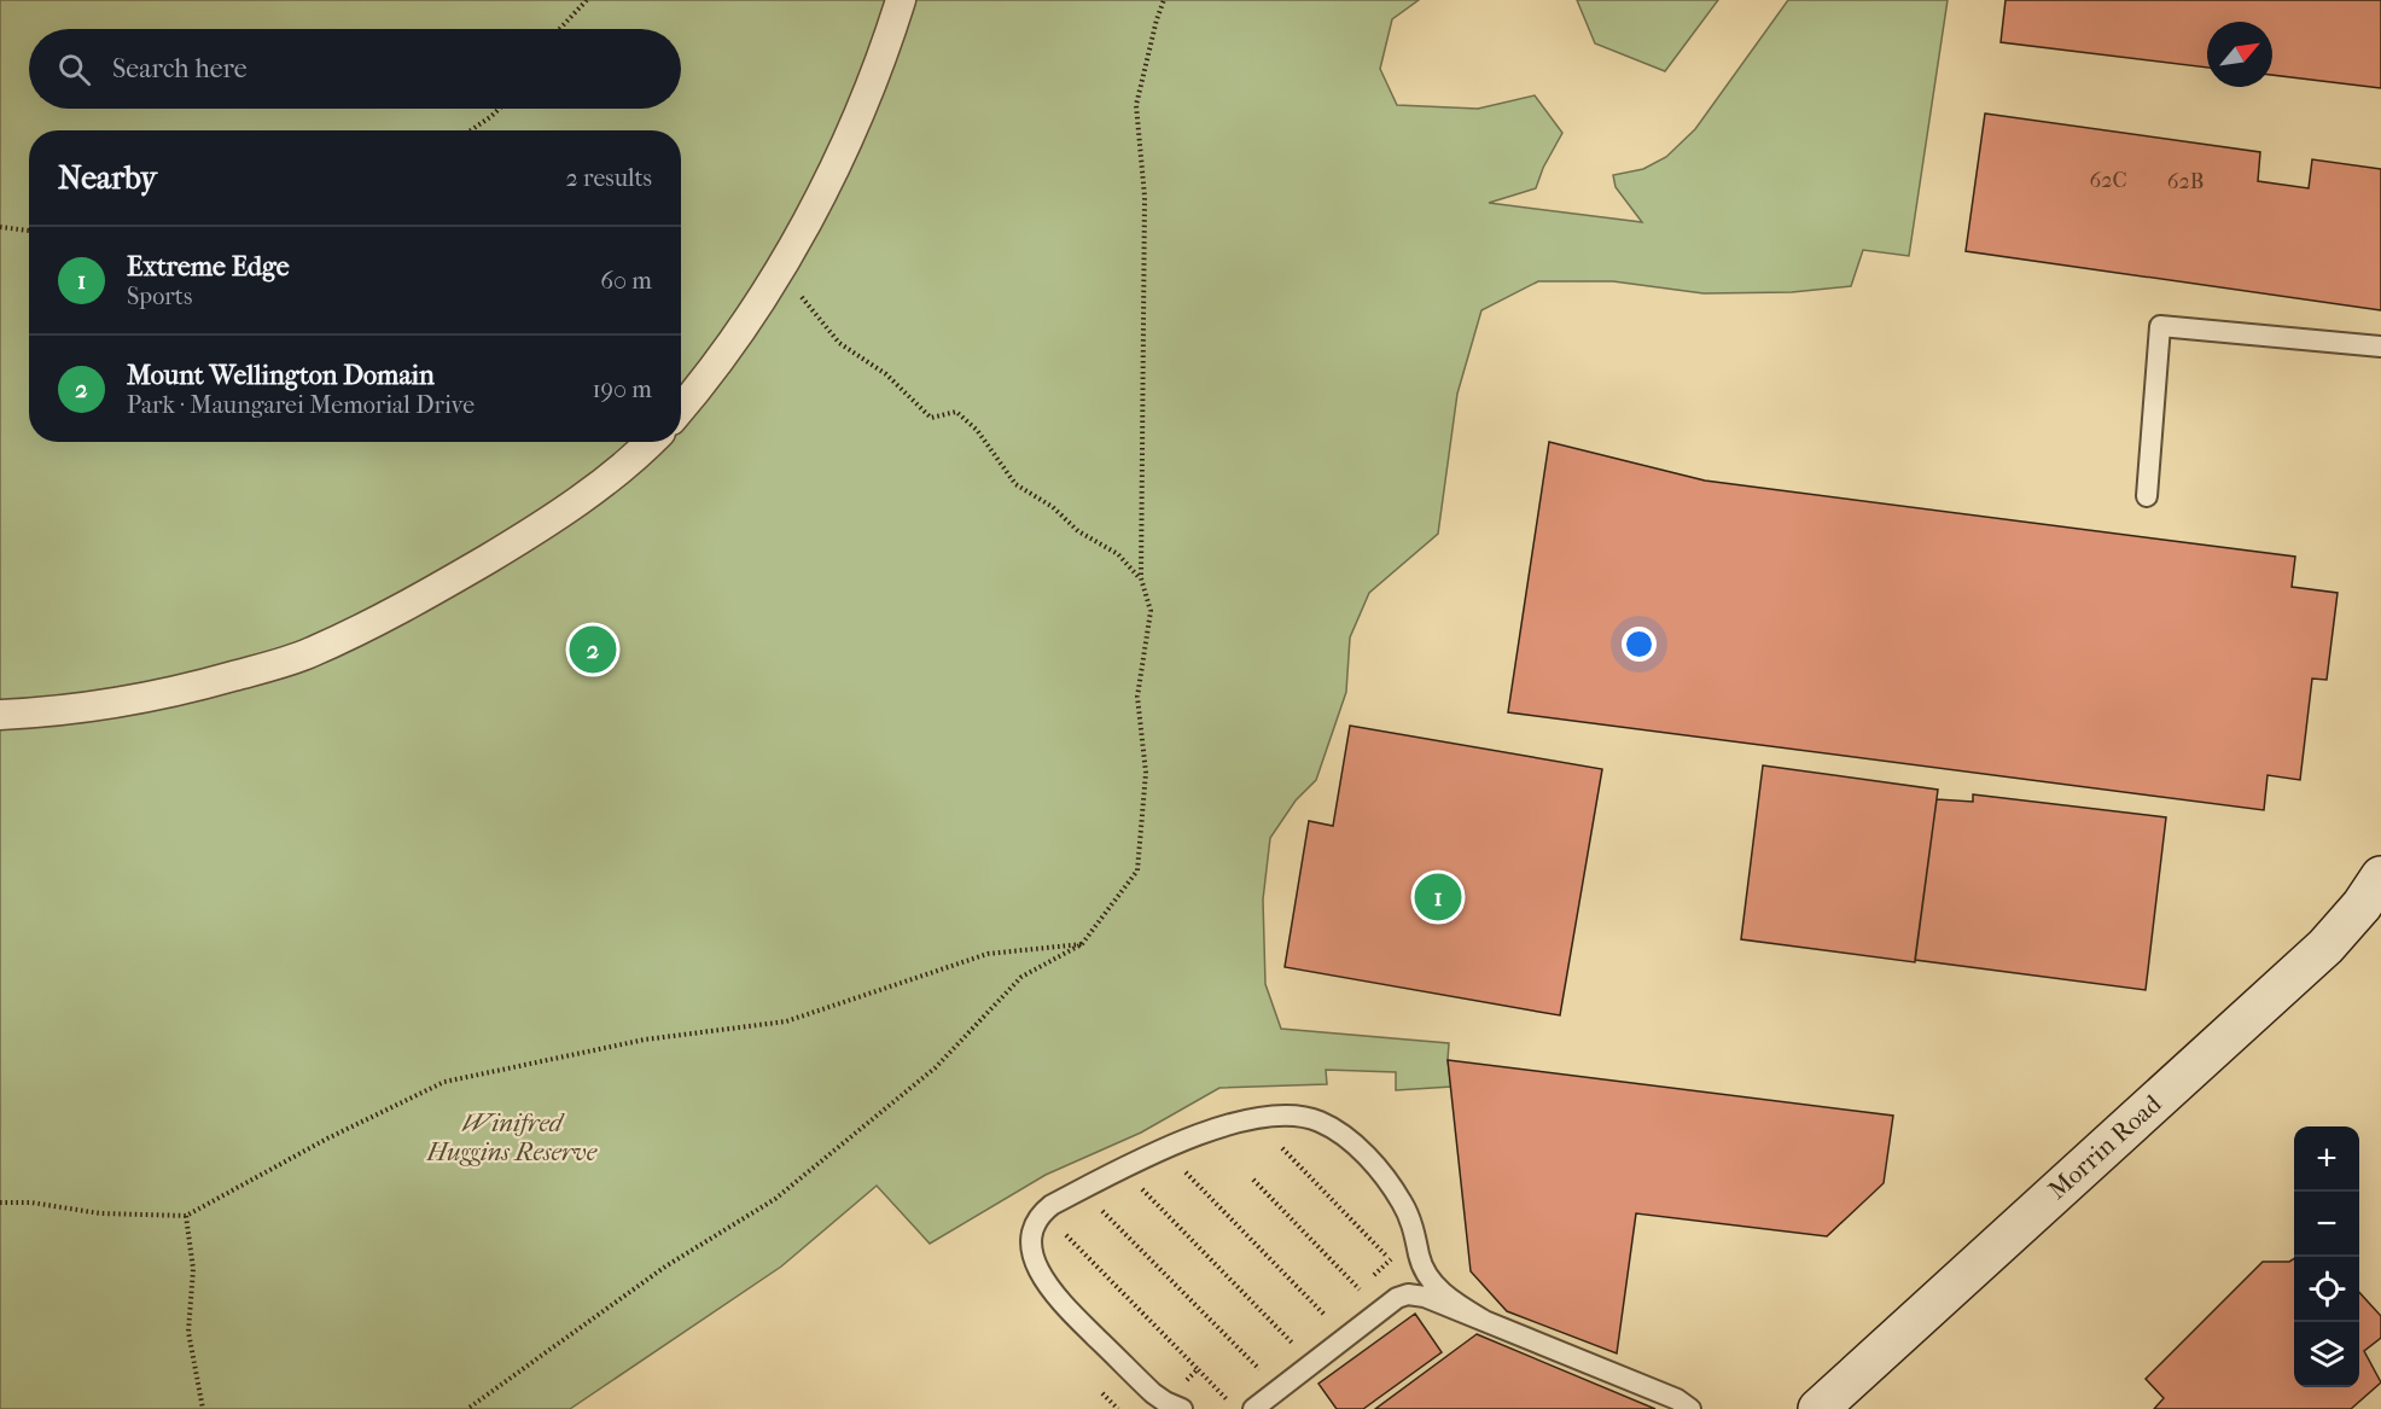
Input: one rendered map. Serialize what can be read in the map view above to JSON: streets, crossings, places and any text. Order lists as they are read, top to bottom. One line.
{"streets":{"main road":["Morrin Road"]},"parks":["Winifred Huggins Reserve"],"house_numbers":["62C","62B"],"north":"top right","page":{"search":"Search here","heading":["Nearby","2 results"],"list":[{"mark":"1","name":"Extreme Edge","note":"Sports","value":"60 m"},{"mark":"2","name":"Mount Wellington Domain","note":"Park · Maungarei Memorial Drive","value":"190 m"}],"pins":["2","1"],"map_buttons":["+","−"]}}
